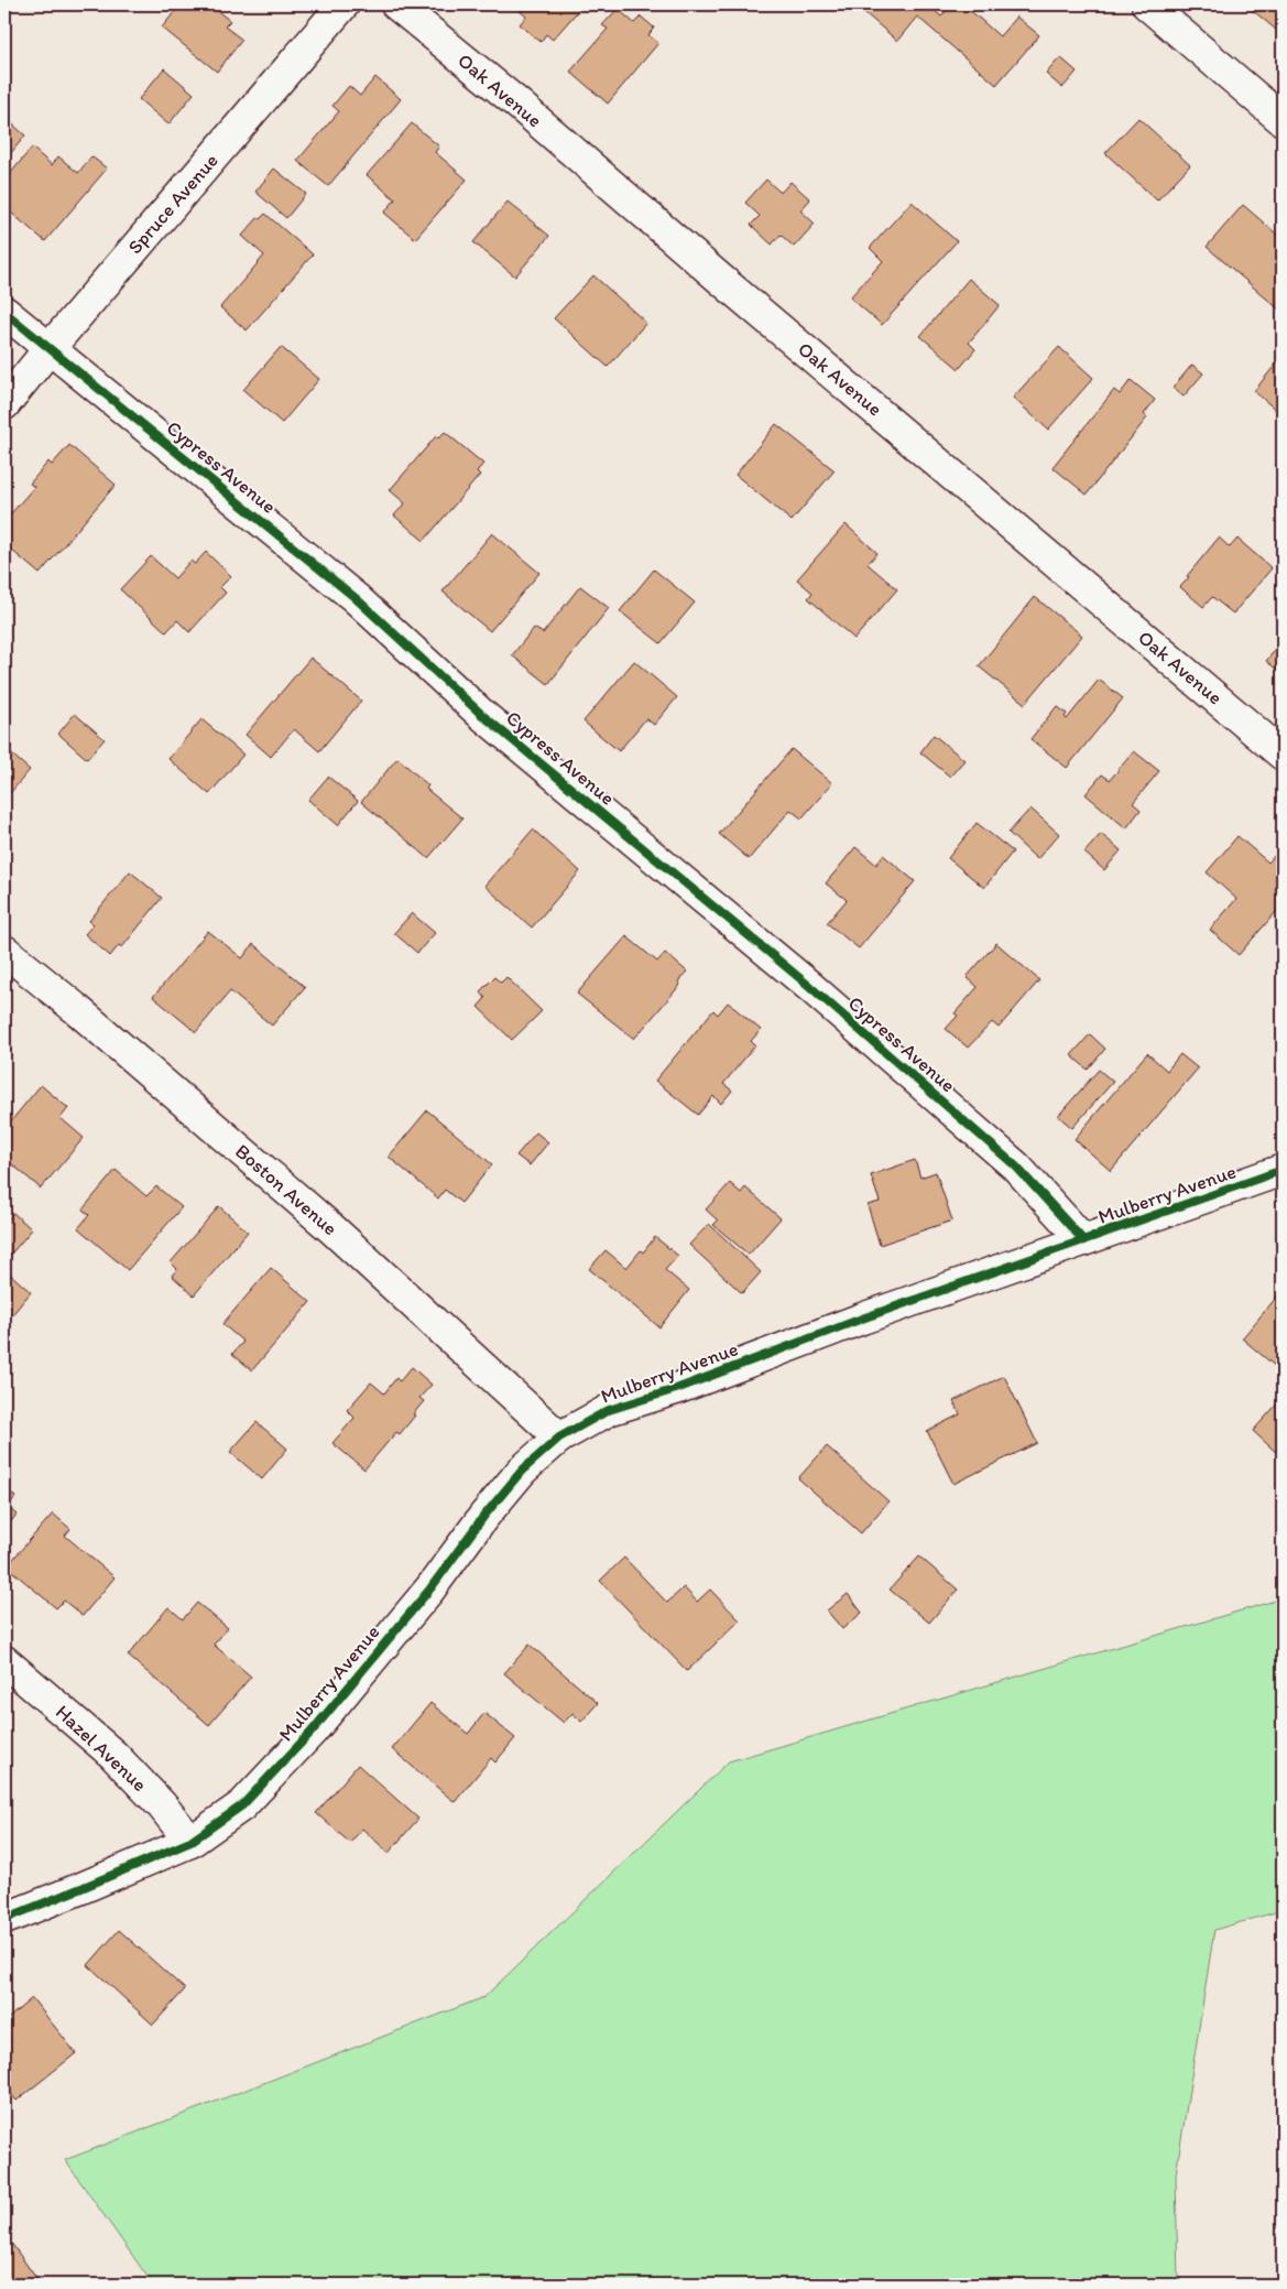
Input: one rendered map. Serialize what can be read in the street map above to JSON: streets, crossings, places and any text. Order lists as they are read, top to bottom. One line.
{"streets":{"street":["Oak Avenue","Spruce Avenue","Cypress Avenue","Boston Avenue","Mulberry Avenue","Hazel Avenue"]},"crossings":[["Spruce Avenue","Cypress Avenue"],["Cypress Avenue","Mulberry Avenue"],["Boston Avenue","Mulberry Avenue"],["Mulberry Avenue","Hazel Avenue"]]}
